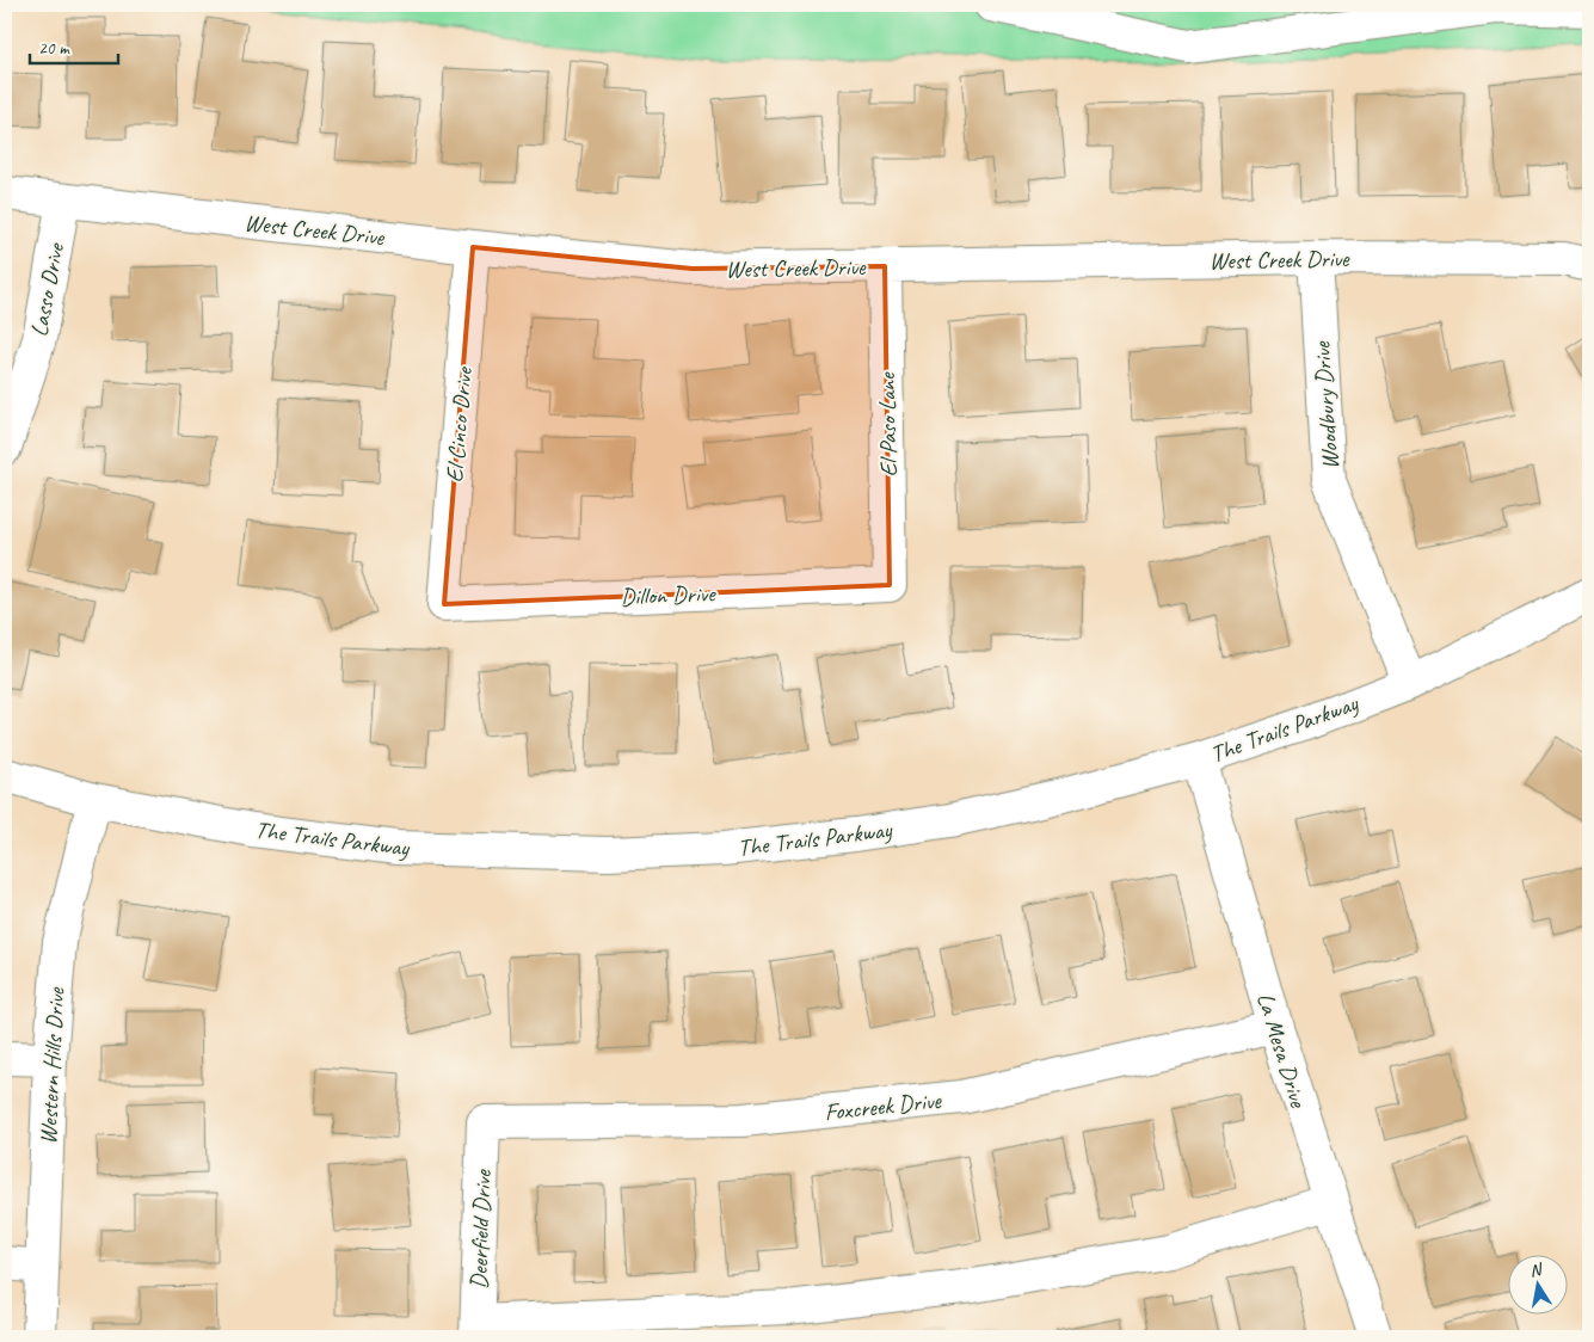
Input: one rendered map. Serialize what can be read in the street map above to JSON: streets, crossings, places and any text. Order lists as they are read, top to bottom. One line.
{"streets":{"street":["West Creek Drive","Lasso Drive","Woodbury Drive","El Cinco Drive","El Paso Lane","Dillon Drive","The Trails Parkway","La Mesa Drive","Western Hills Drive","Foxcreek Drive","Deerfield Drive"]},"crossings":[["West Creek Drive","Lasso Drive"],["West Creek Drive","Woodbury Drive"],["West Creek Drive","El Cinco Drive"],["West Creek Drive","El Paso Lane"],["Woodbury Drive","The Trails Parkway"],["El Cinco Drive","Dillon Drive"],["El Paso Lane","Dillon Drive"],["The Trails Parkway","La Mesa Drive"],["The Trails Parkway","Western Hills Drive"],["La Mesa Drive","Foxcreek Drive"],["Foxcreek Drive","Deerfield Drive"]],"scale_bar":"20 m","north":"top"}
